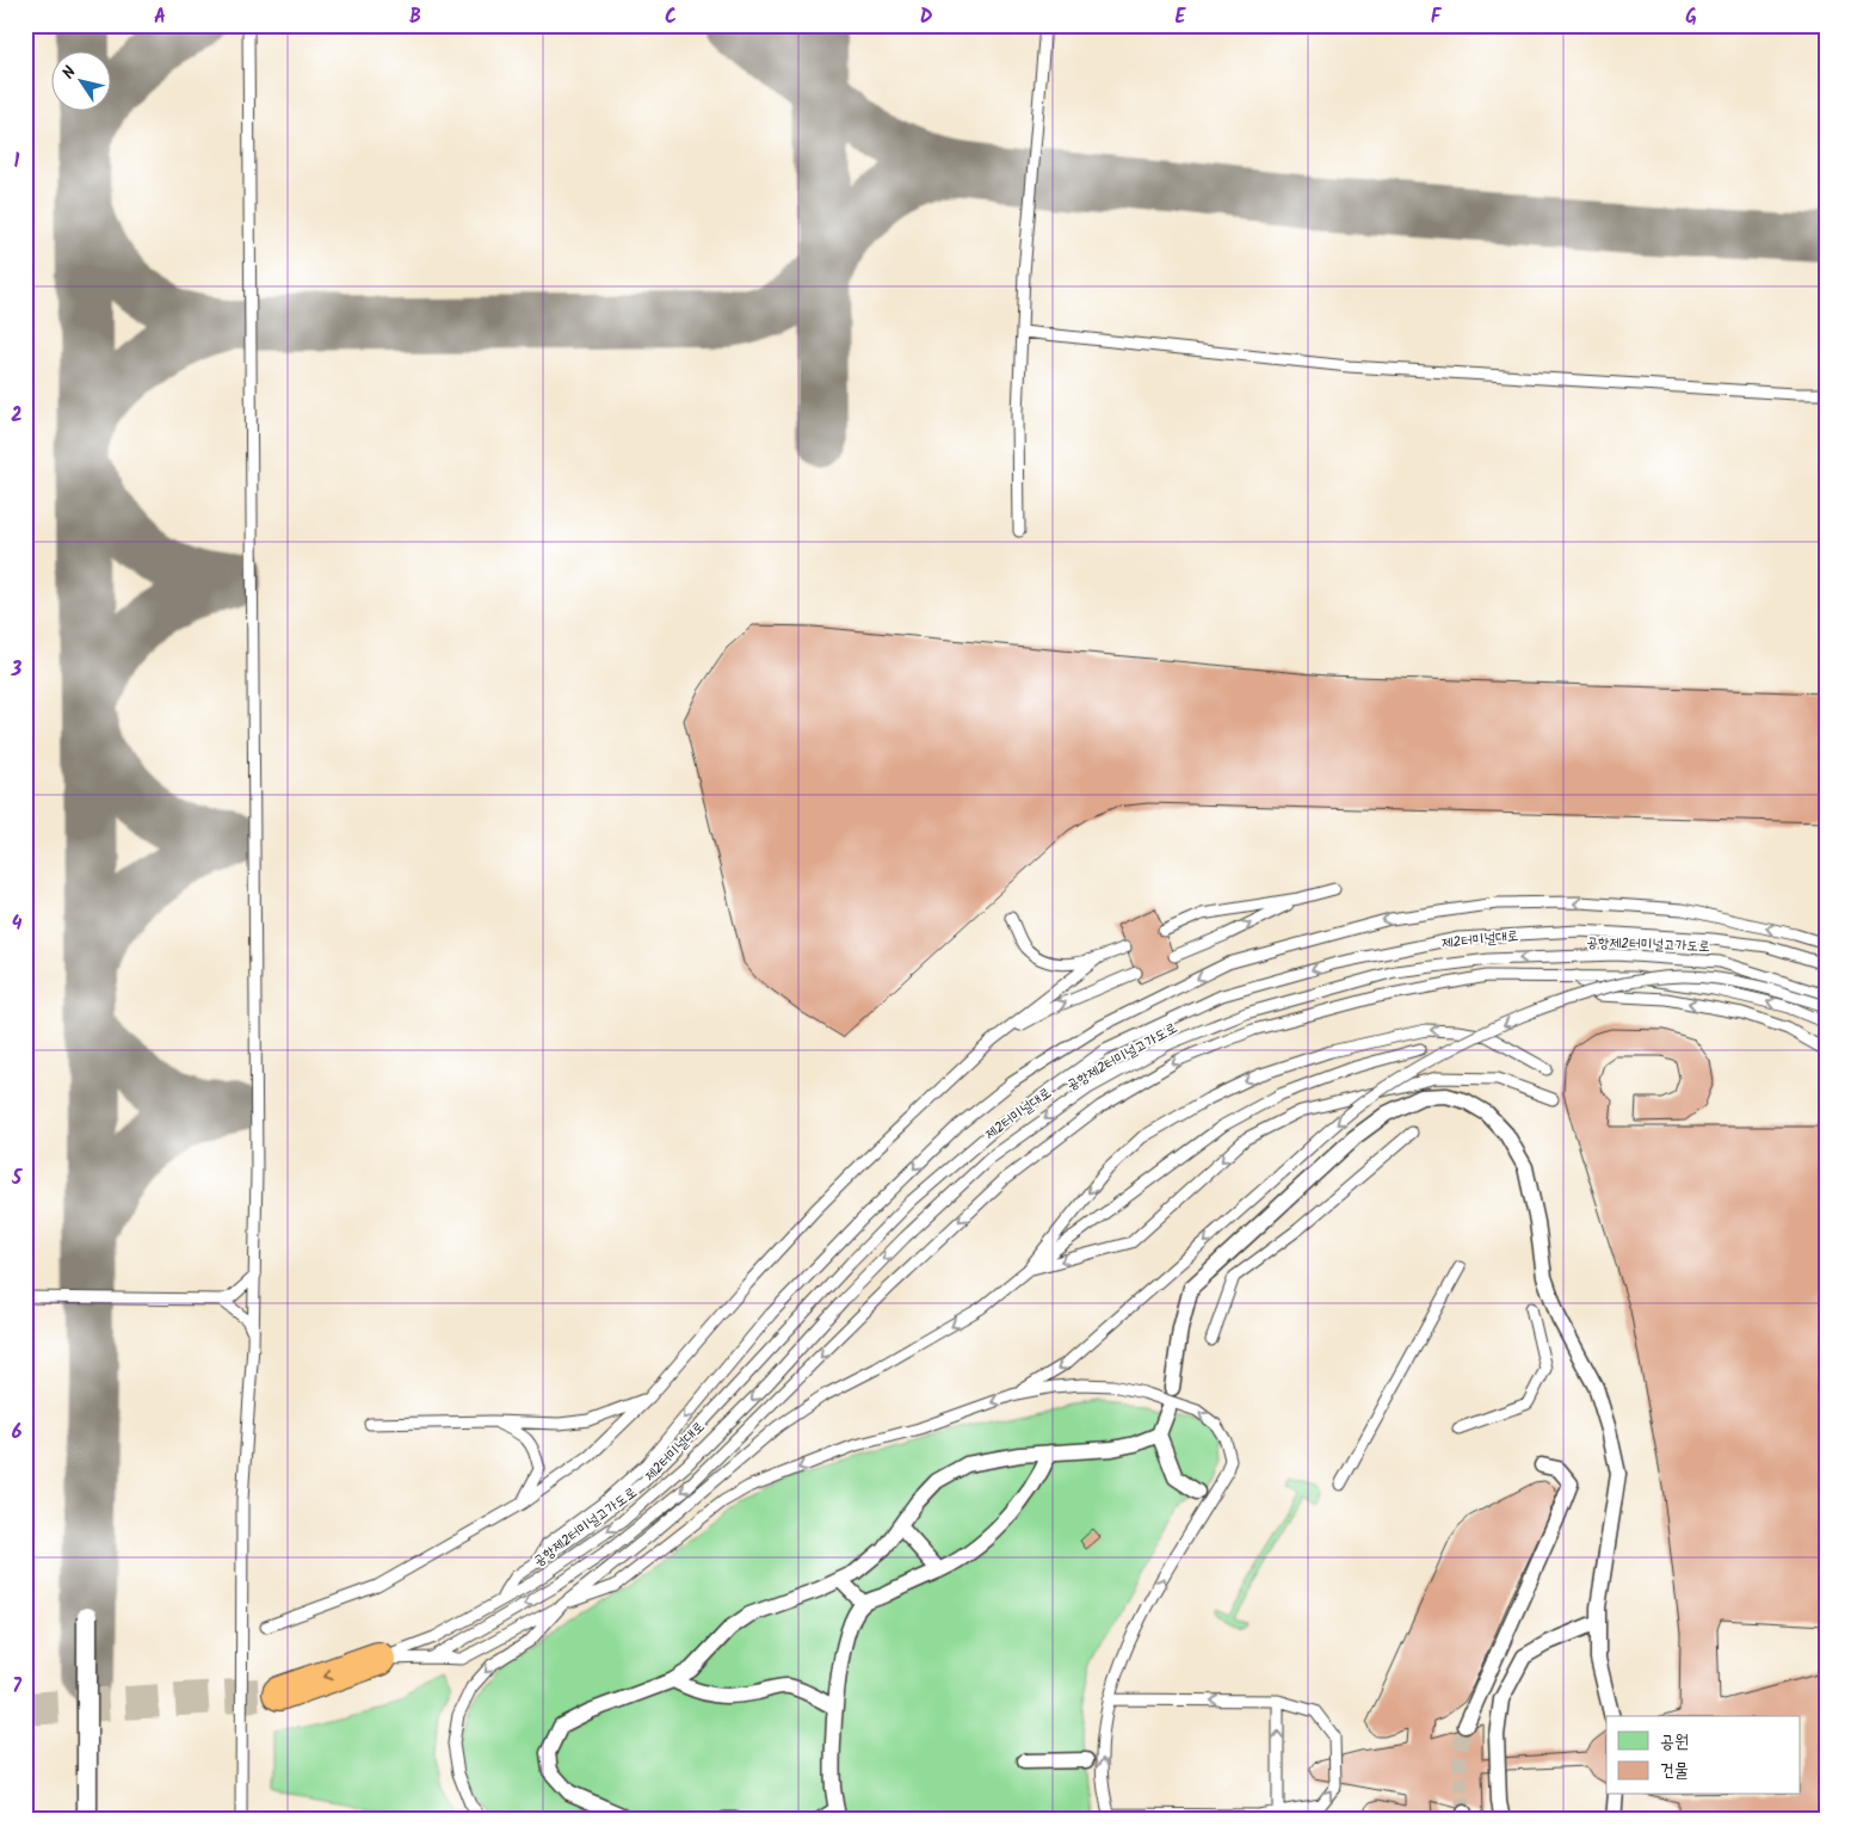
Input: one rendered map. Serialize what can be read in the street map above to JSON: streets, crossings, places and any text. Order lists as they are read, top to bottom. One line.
{"streets":{"highway":["제2터미널대로"],"lane":["공항제2터미널고가도로"]},"crossings":[["제2터미널대로","공항제2터미널고가도로"]],"legend":["공원","건물"],"north":"top left","grid":{"columns":["A","B","C","D","E","F","G"],"rows":["1","2","3","4","5","6","7"]}}
